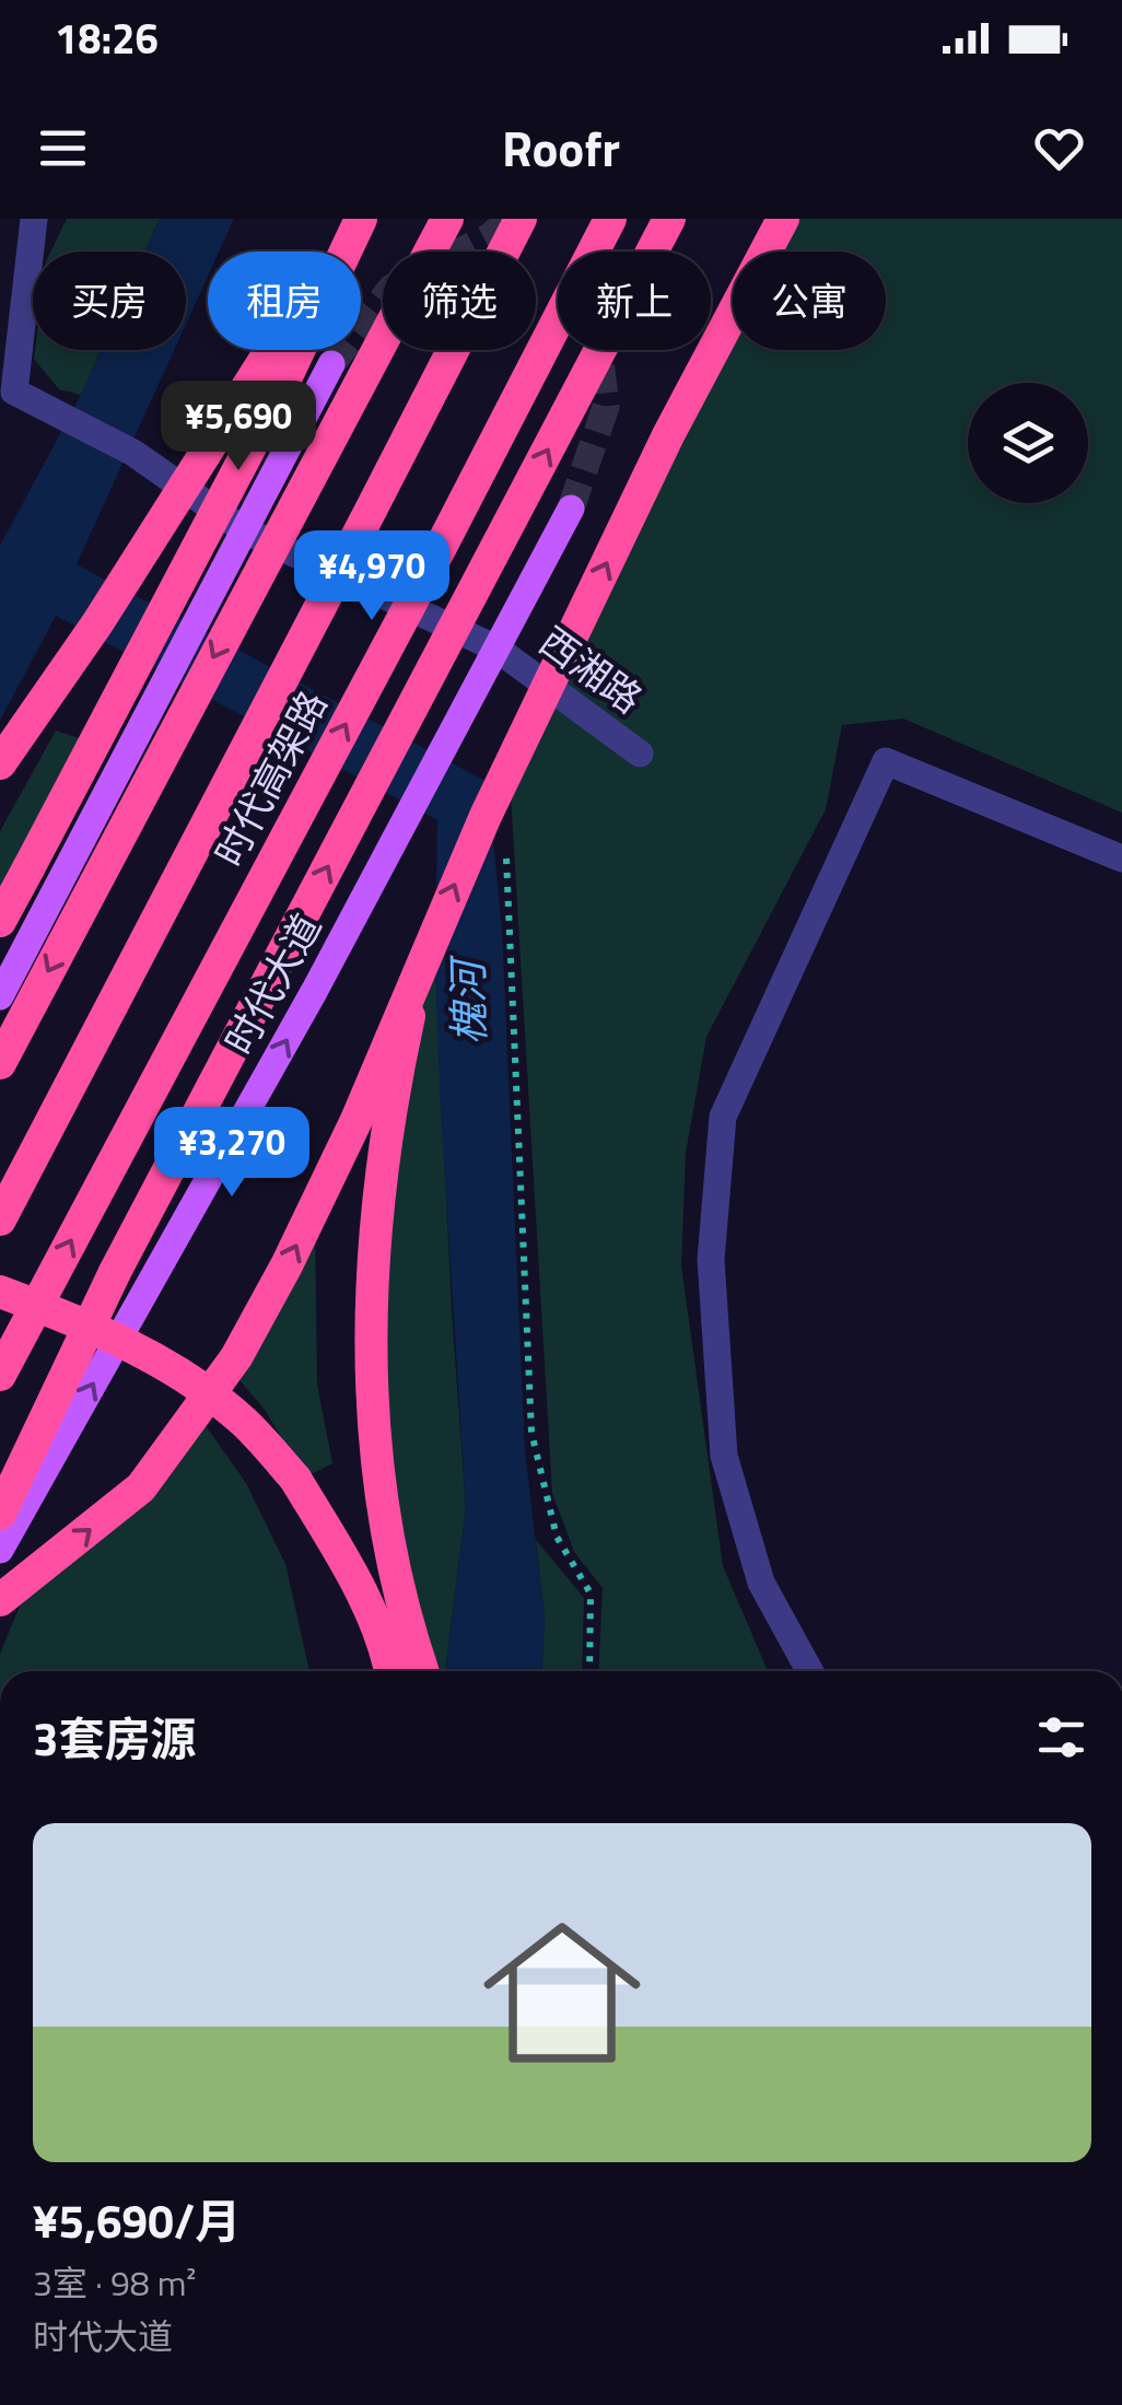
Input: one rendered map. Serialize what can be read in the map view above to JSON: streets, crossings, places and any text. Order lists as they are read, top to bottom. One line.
{"streets":{"highway":["时代高架路"],"main road":["时代大道"],"street":["西湘路"]},"crossings":[["西湘路","时代大道"]],"one_way":["时代大道"],"water":["槐河"],"page":{"status":"18:26","header":"Roofr","chip":["买房","租房","筛选","新上","公寓"],"price":["¥5,690","¥4,970","¥3,270"],"heading":"3套房源","list":[{"name":"¥5,690/月","note":"3室 · 98 m² · 时代大道"}]}}
